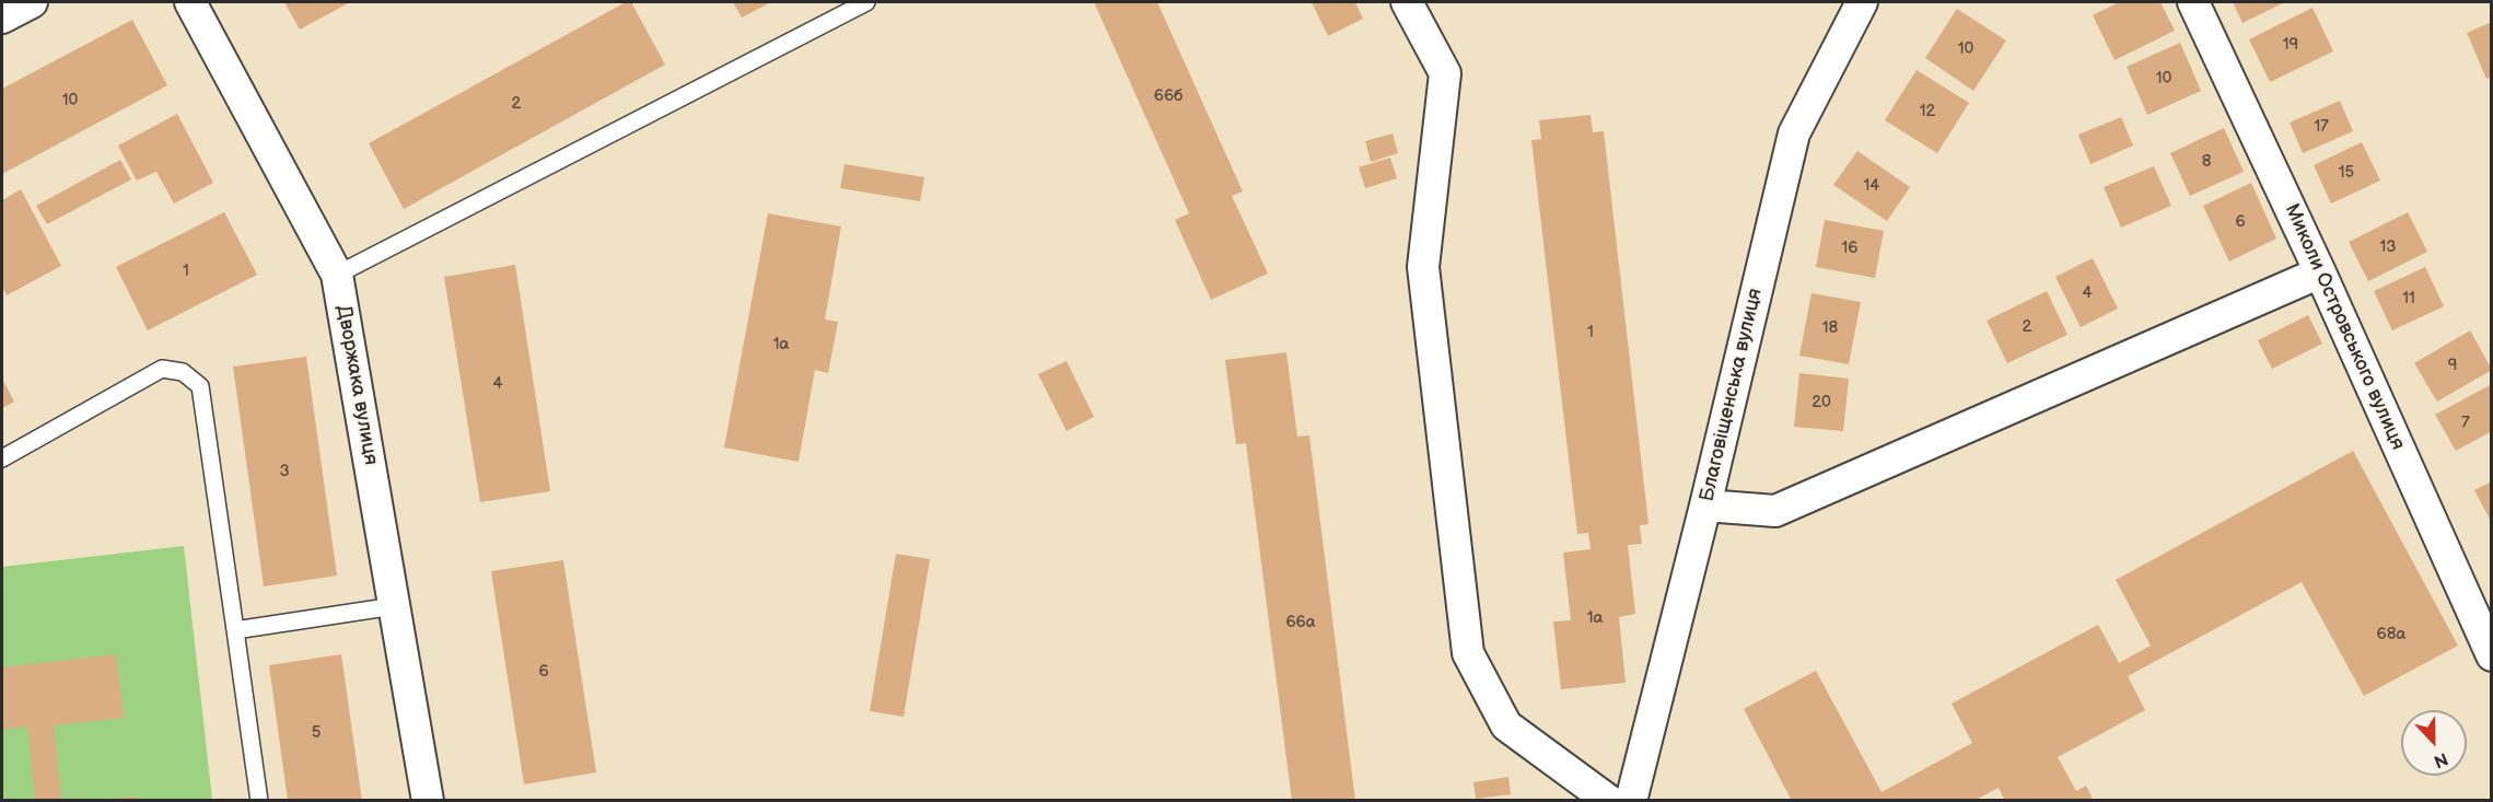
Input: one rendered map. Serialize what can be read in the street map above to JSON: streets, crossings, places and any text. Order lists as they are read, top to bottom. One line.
{"streets":{"street":["Миколи Островського вулиця","Дворжака вулиця","Благовіщенська вулиця"]},"house_numbers":["19","10","10","66б","10","2","12","17","8","15","14","6","13","16","1","4","11","2","18","1","1а","9","4","20","7","3","1а","66а","68а","6","5"],"north":"bottom"}
